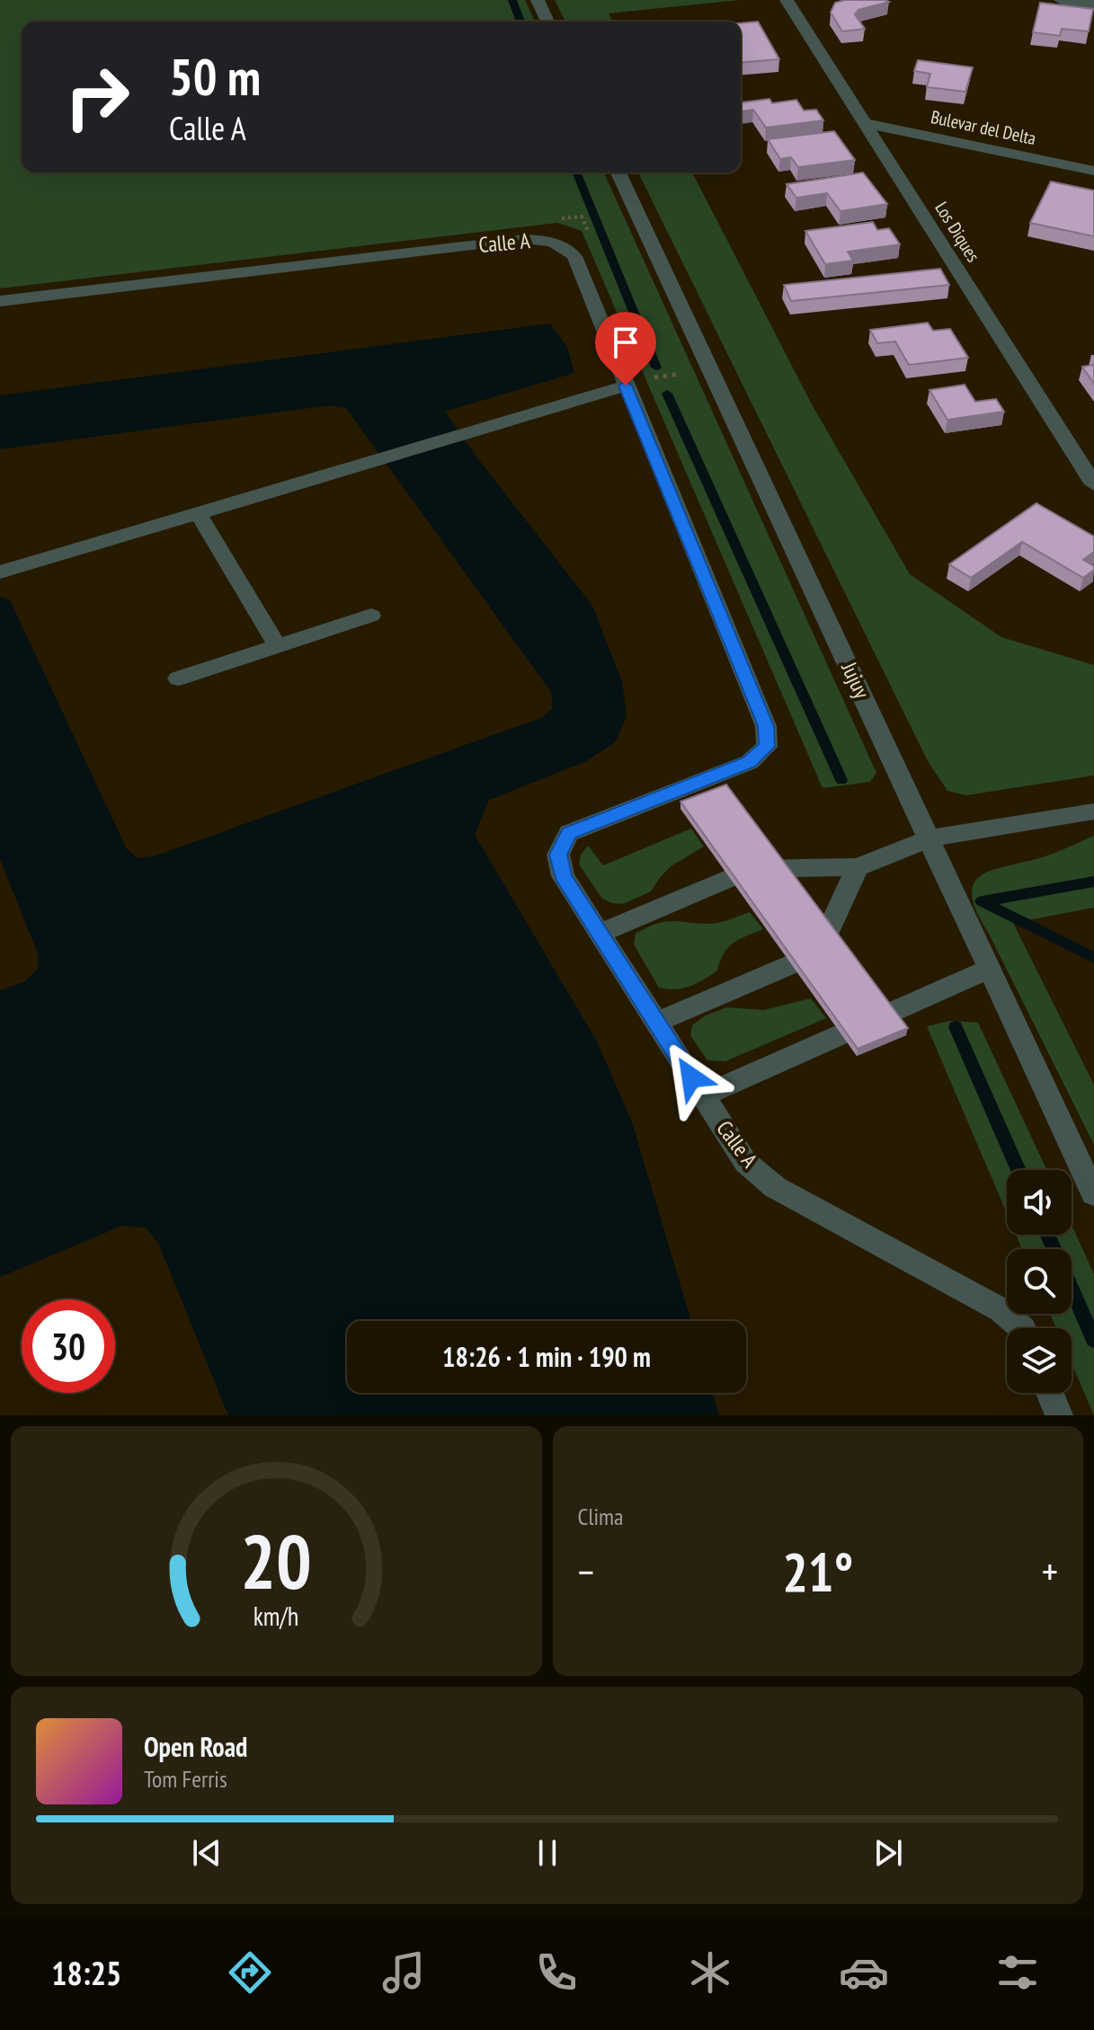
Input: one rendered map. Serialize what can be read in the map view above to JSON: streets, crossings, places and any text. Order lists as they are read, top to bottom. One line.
{"streets":{"street":["Bulevar del Delta","Los Diques","Calle A","Jujuy"]},"crossings":[["Bulevar del Delta","Los Diques"]],"page":{"turn":["50 m","Calle A"],"limit":"30","trip":"18:26 · 1 min · 190 m","tile":"Clima","heat":["−","21°","+"],"song":["Open Road","Tom Ferris"],"tabs":"18:25","gauge":["20","km/h"]}}
